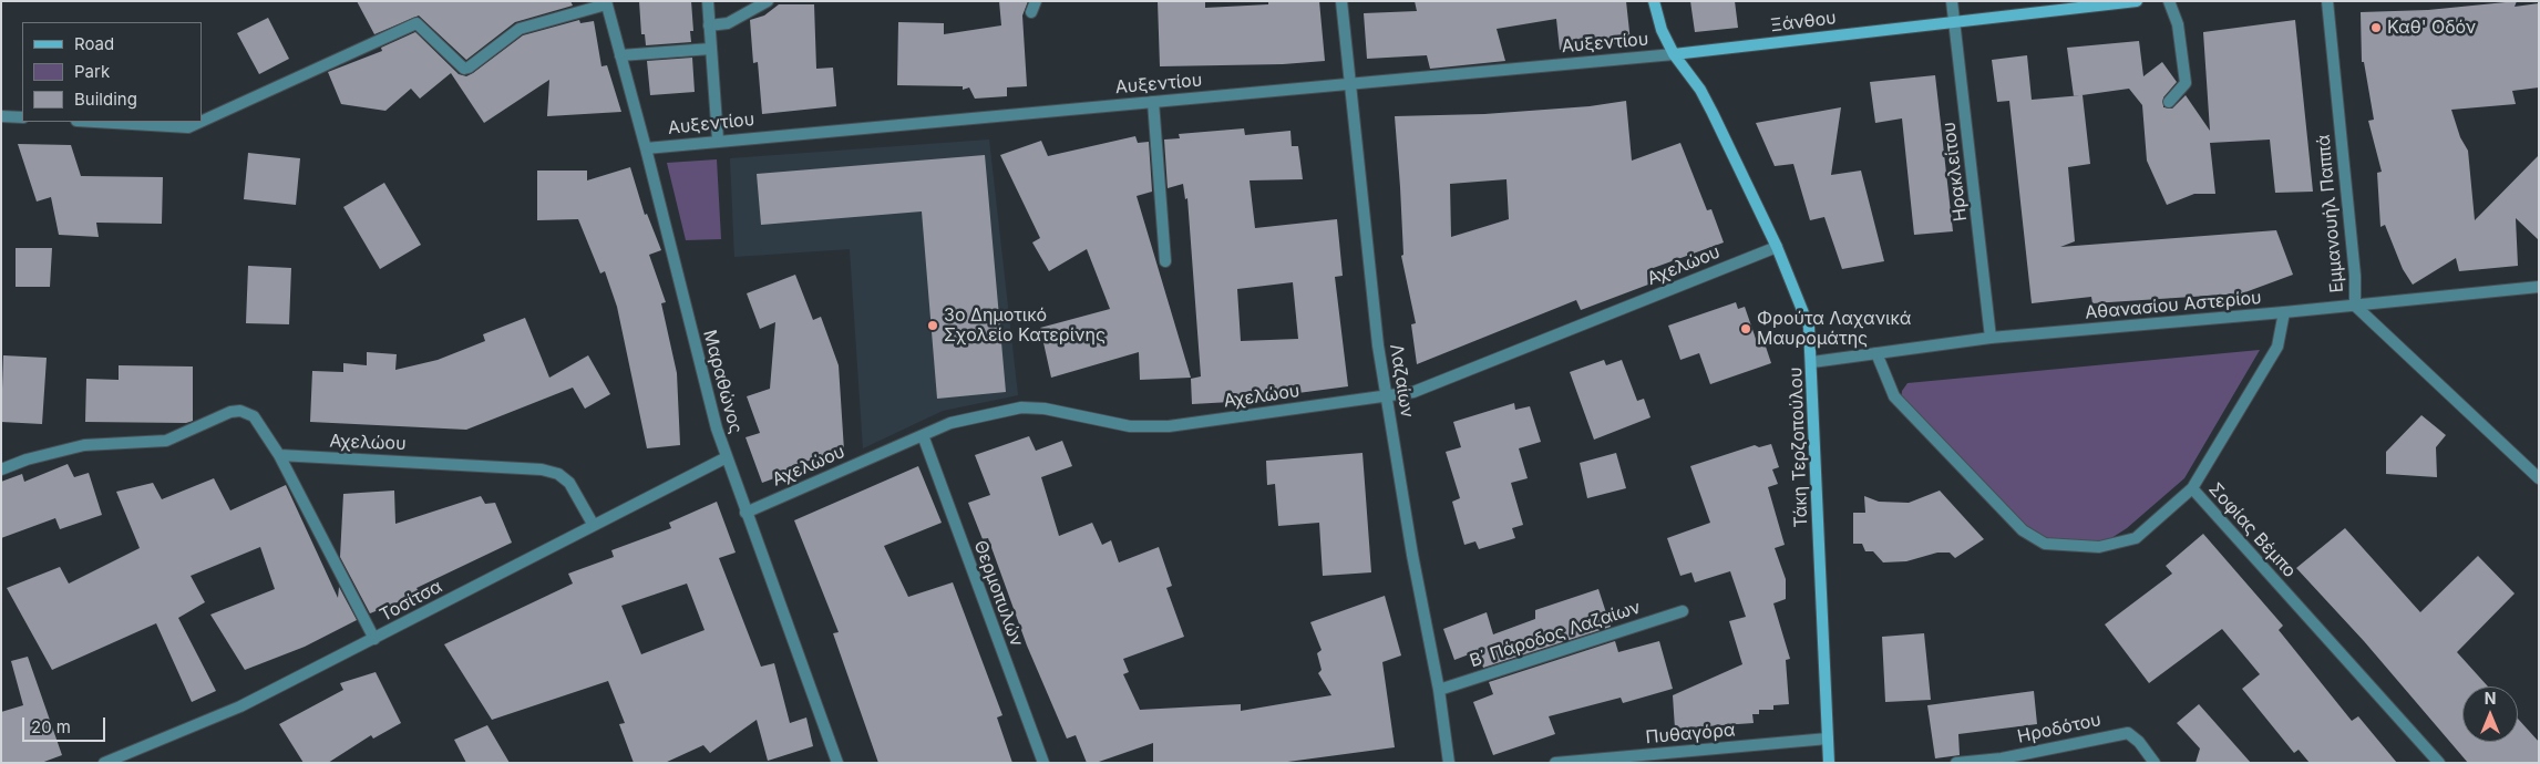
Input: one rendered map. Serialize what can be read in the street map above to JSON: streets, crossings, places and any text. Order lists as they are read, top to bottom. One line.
{"streets":{"main road":["Ξάνθου","Τάκη Τερζοπούλου"],"street":["Αυξεντίου","Ηρακλείτου","Εμμανουήλ Παππά","Αχελώου","Αθανασίου Αστερίου","Λαζαίων","Μαραθώνος","Σοφίας Βέμπο","Θερμοπυλών","Τοσίτσα","Β΄ Πάροδος Λαζαίων","Ηροδότου","Πυθαγόρα"]},"crossings":[["Ξάνθου","Αυξεντίου"],["Ξάνθου","Ηρακλείτου"],["Ξάνθου","Τάκη Τερζοπούλου"],["Αυξεντίου","Λαζαίων"],["Αυξεντίου","Μαραθώνος"],["Αυξεντίου","Τάκη Τερζοπούλου"],["Ηρακλείτου","Αθανασίου Αστερίου"],["Εμμανουήλ Παππά","Αθανασίου Αστερίου"],["Αχελώου","Λαζαίων"],["Αχελώου","Μαραθώνος"],["Αχελώου","Τάκη Τερζοπούλου"],["Αχελώου","Θερμοπυλών"],["Αχελώου","Τοσίτσα"],["Αθανασίου Αστερίου","Τάκη Τερζοπούλου"],["Αθανασίου Αστερίου","Σοφίας Βέμπο"],["Λαζαίων","Β΄ Πάροδος Λαζαίων"],["Μαραθώνος","Τοσίτσα"],["Τάκη Τερζοπούλου","Πυθαγόρα"]],"places":["Καθ' Οδόν","3ο Δημοτικό Σχολείο Κατερίνης","Φρούτα Λαχανικά Μαυρομάτης"],"legend":["Road","Park","Building"],"scale_bar":"20 m","north":"top"}
